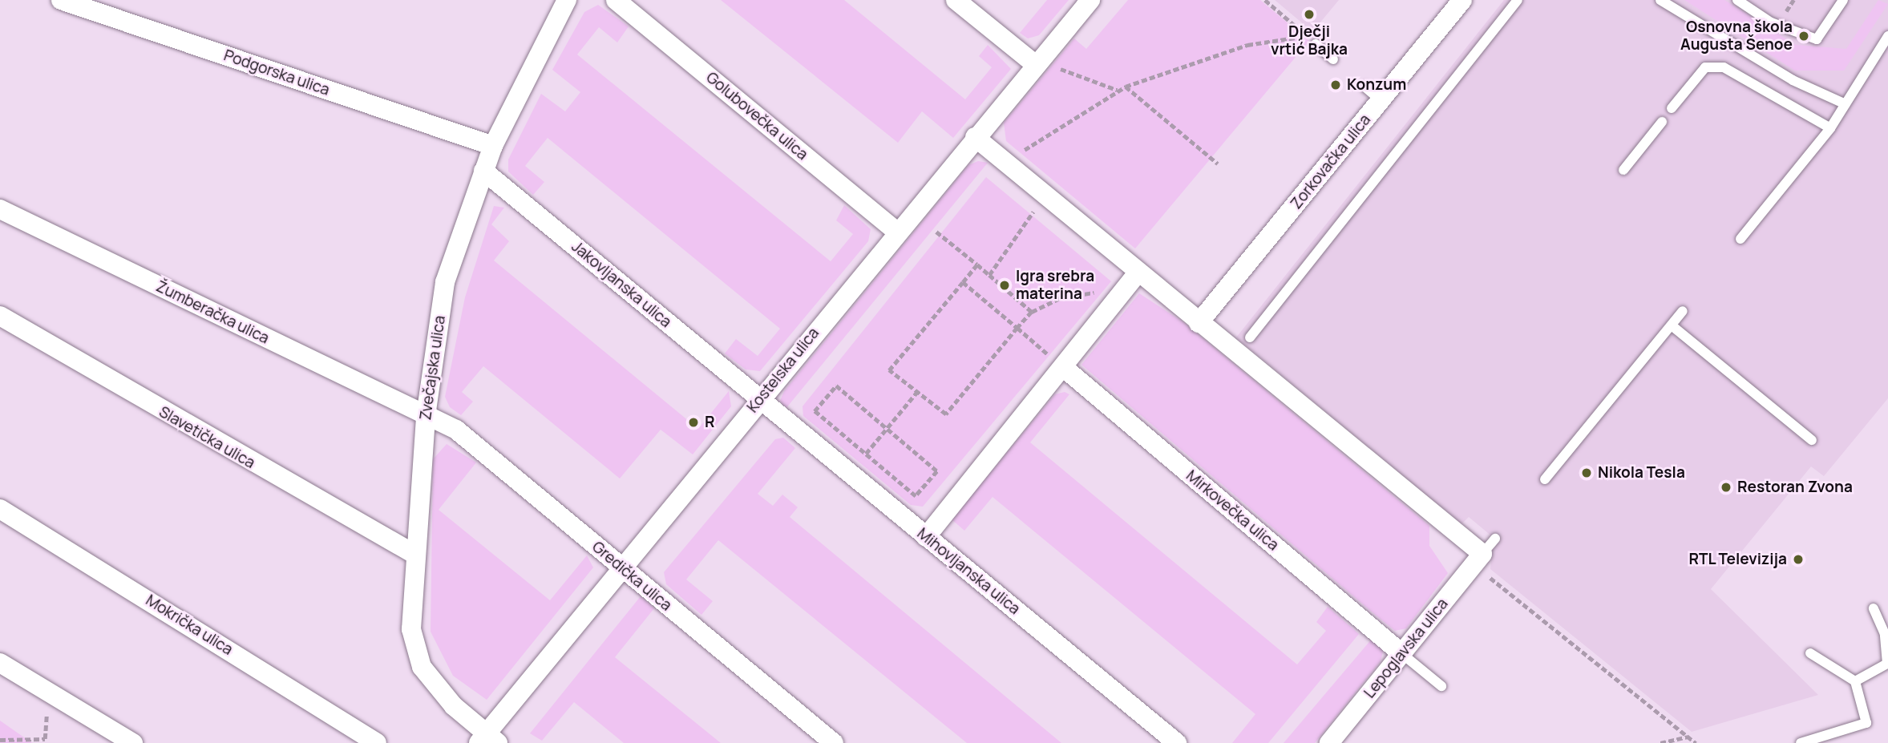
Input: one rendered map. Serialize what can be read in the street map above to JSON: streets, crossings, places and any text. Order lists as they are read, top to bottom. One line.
{"streets":{"street":["Podgorska ulica","Golubovečka ulica","Zorkovačka ulica","Jakovljanska ulica","Žumberačka ulica","Zvečajska ulica","Kostelska ulica","Slavetička ulica","Mirkovečka ulica","Mihovljanska ulica","Gredička ulica","Mokrička ulica","Lepoglavska ulica"]},"crossings":[["Podgorska ulica","Zvečajska ulica"],["Golubovečka ulica","Kostelska ulica"],["Jakovljanska ulica","Zvečajska ulica"],["Jakovljanska ulica","Kostelska ulica"],["Jakovljanska ulica","Mihovljanska ulica"],["Žumberačka ulica","Zvečajska ulica"],["Žumberačka ulica","Gredička ulica"],["Zvečajska ulica","Kostelska ulica"],["Zvečajska ulica","Slavetička ulica"],["Zvečajska ulica","Gredička ulica"],["Kostelska ulica","Mihovljanska ulica"],["Kostelska ulica","Gredička ulica"],["Mirkovečka ulica","Lepoglavska ulica"]],"places":["Dječji vrtić Bajka","Osnovna škola Augusta Šenoe","Konzum","Igra srebra materina","R","Nikola Tesla","Restoran Zvona","RTL Televizija"]}
